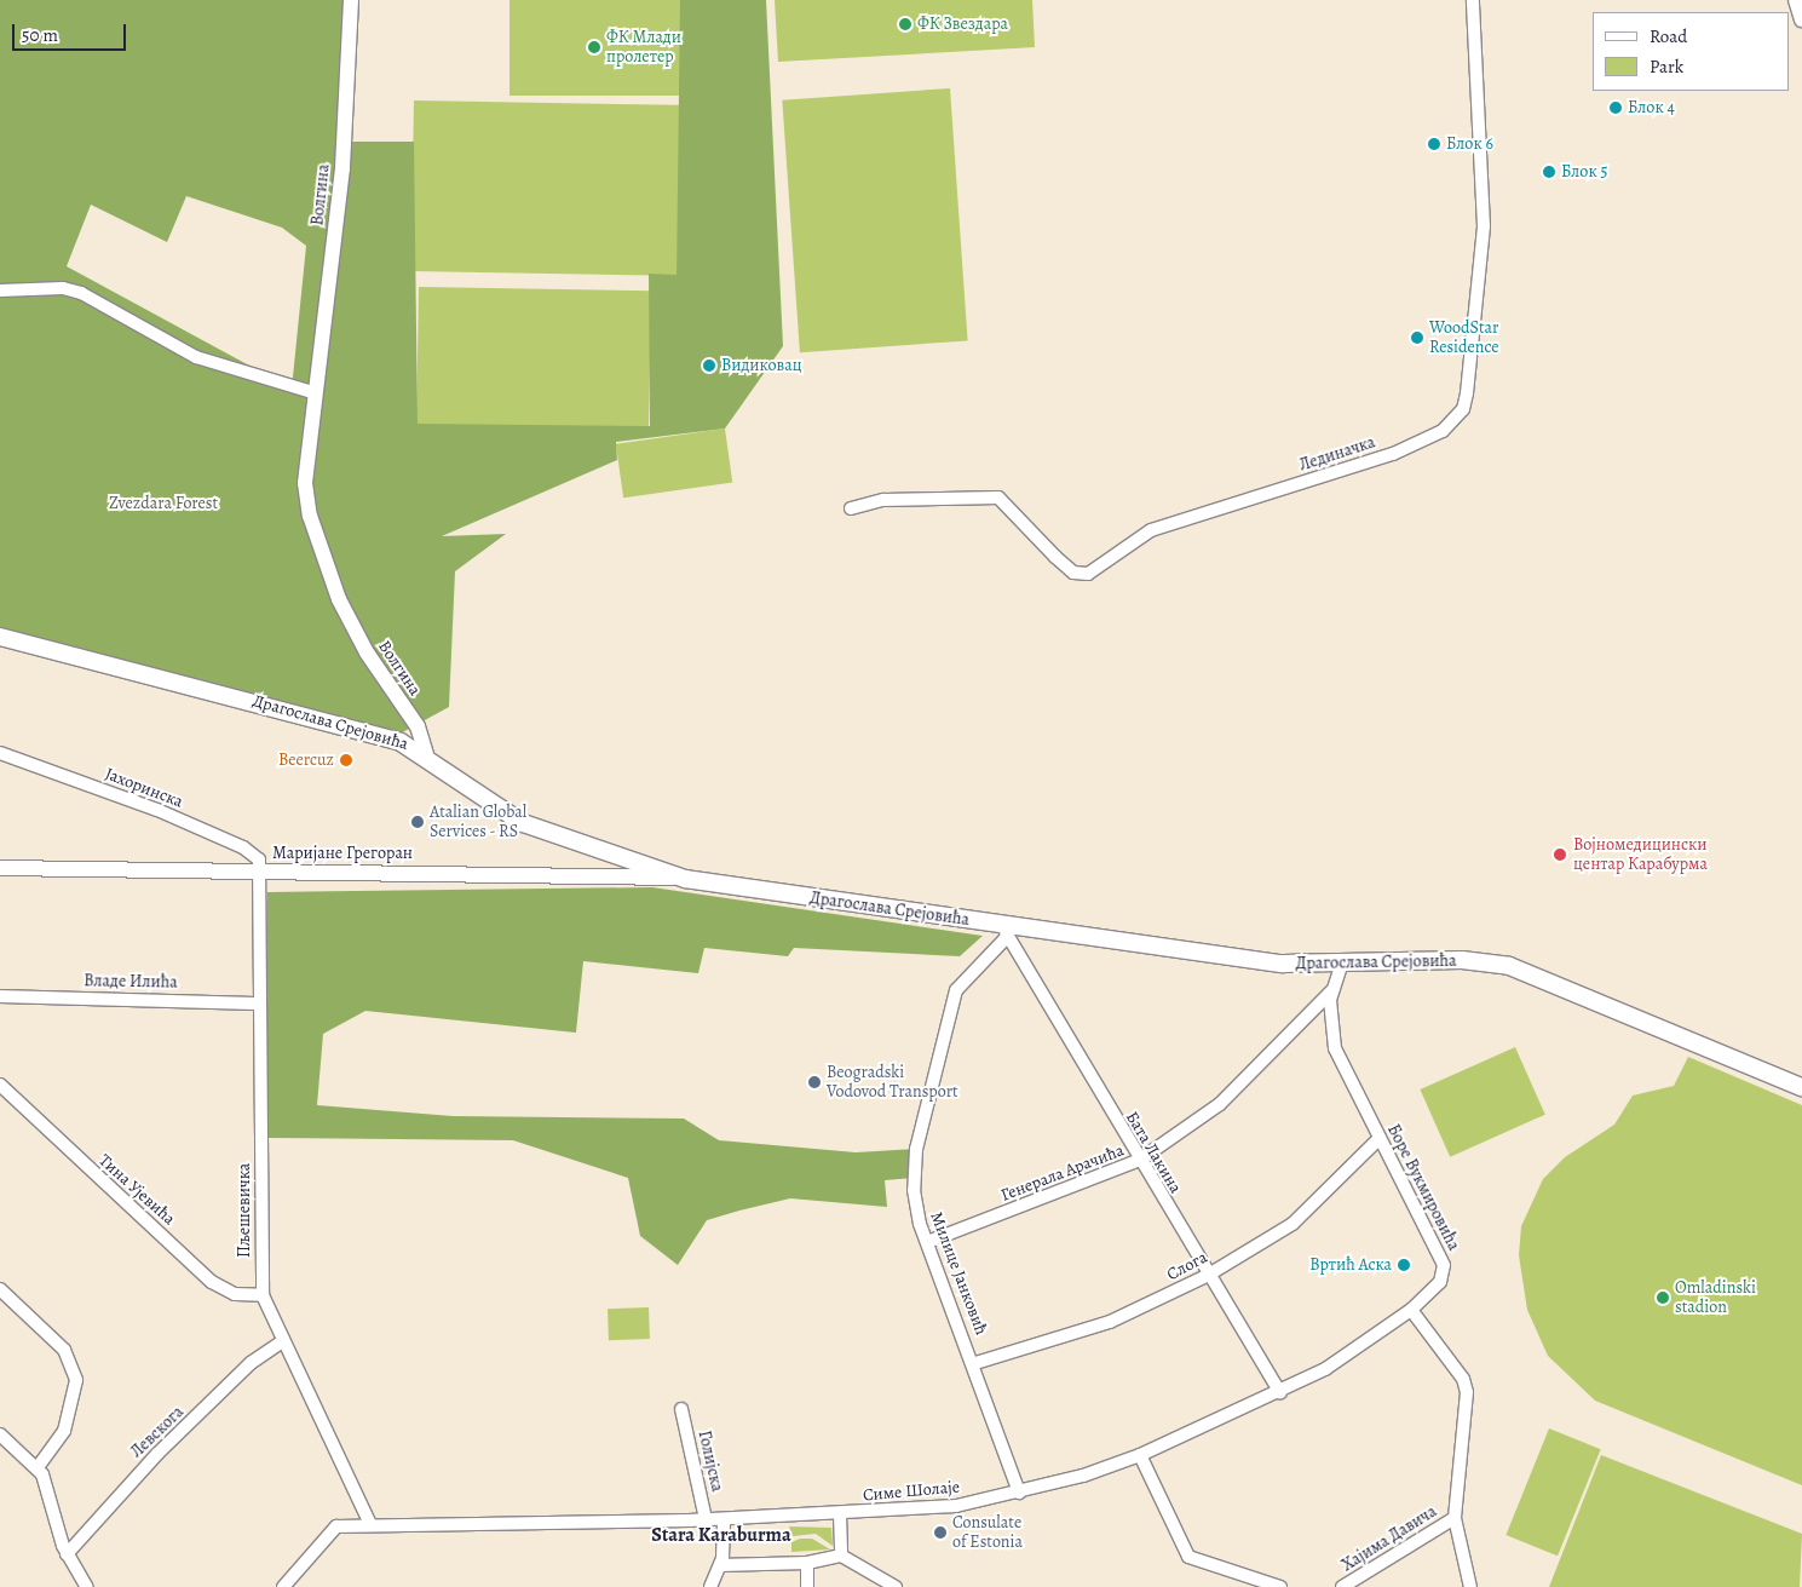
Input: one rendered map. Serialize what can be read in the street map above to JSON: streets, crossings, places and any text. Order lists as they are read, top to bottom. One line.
{"streets":{"main road":["Драгослава Срејовића"],"street":["Волгина","Лединачка","Јахоринска","Маријане Грегоран","Владе Илића","Бата Лакина","Генерала Арачића","Боре Вукмировића","Тина Ујевића","Пљешевичка","Слога","Милице Јанковић","Левскога","Голијска","Симе Шолаје","Хајима Давича"]},"crossings":[["Волгина","Драгослава Срејовића"],["Драгослава Срејовића","Маријане Грегоран"],["Драгослава Срејовића","Бата Лакина"],["Драгослава Срејовића","Боре Вукмировића"],["Драгослава Срејовића","Милице Јанковић"],["Јахоринска","Маријане Грегоран"],["Јахоринска","Пљешевичка"],["Маријане Грегоран","Пљешевичка"],["Владе Илића","Пљешевичка"],["Бата Лакина","Генерала Арачића"],["Бата Лакина","Слога"],["Бата Лакина","Милице Јанковић"],["Бата Лакина","Симе Шолаје"],["Генерала Арачића","Боре Вукмировића"],["Генерала Арачића","Милице Јанковић"],["Боре Вукмировића","Слога"],["Боре Вукмировића","Симе Шолаје"],["Тина Ујевића","Пљешевичка"],["Пљешевичка","Левскога"],["Пљешевичка","Симе Шолаје"],["Слога","Милице Јанковић"],["Милице Јанковић","Симе Шолаје"],["Голијска","Симе Шолаје"]],"districts":["Stara Karaburma"],"parks":["Zvezdara Forest"],"places":["ФК Звездара","ФК Млади пролетер","Блок 4","Блок 6","Блок 5","WoodStar Residence","Видиковац","Beercuz","Atalian Global Services - RS","Војномедицински центар Карабурма","Beogradski Vodovod Transport","Вртић Аска","Omladinski stadion","Consulate of Estonia"],"legend":["Road","Park"],"scale_bar":"50 m"}
